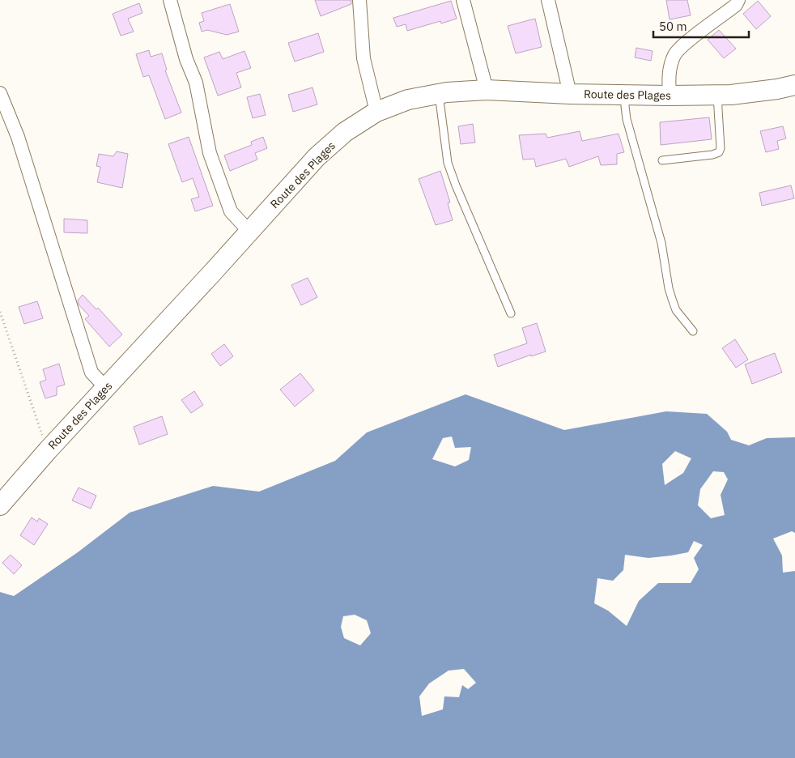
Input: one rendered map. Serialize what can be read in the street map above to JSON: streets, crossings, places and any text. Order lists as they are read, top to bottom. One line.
{"streets":{"street":["Route des Plages"]},"scale_bar":"50 m"}
